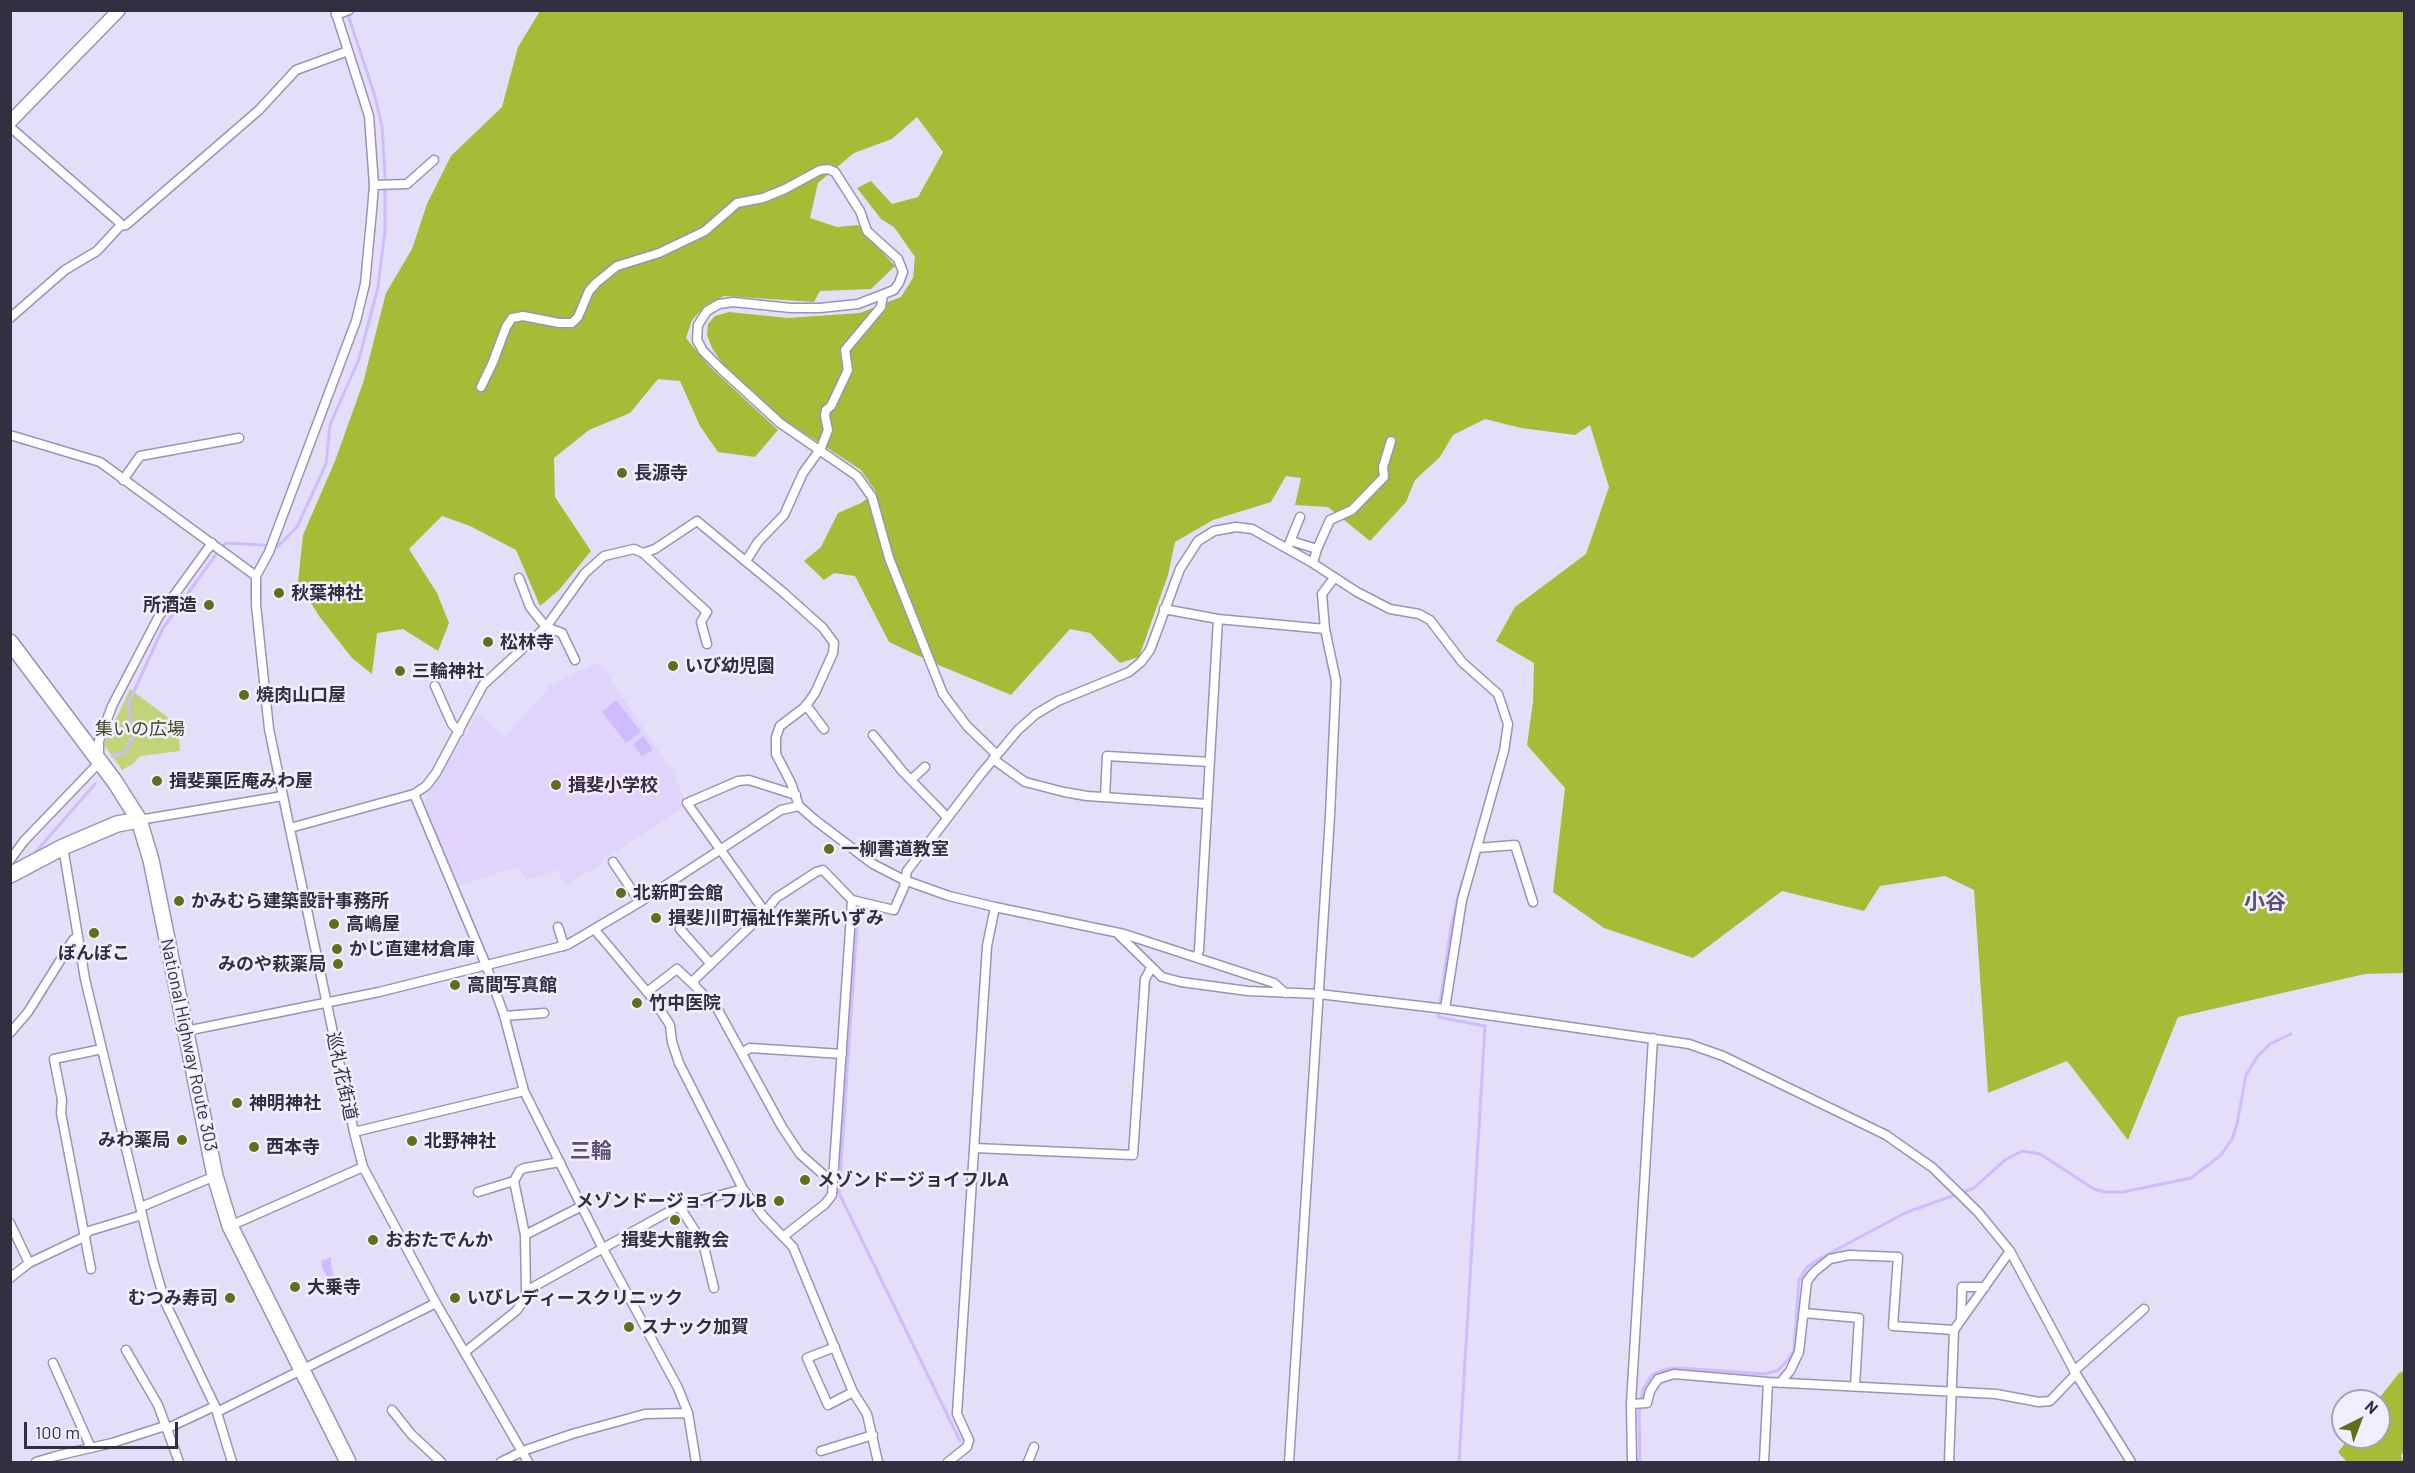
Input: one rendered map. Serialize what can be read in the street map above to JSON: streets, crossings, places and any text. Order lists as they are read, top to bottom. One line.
{"streets":{"highway":["National Highway Route 303"],"street":["巡礼花街道"]},"districts":["小谷","三輪"],"parks":["集いの広場"],"places":["長源寺","秋葉神社","所酒造","松林寺","いび幼児園","三輪神社","焼肉山口屋","揖斐菓匠庵みわ屋","揖斐小学校","一柳書道教室","北新町会館","かみむら建築設計事務所","揖斐川町福祉作業所いずみ","高嶋屋","ぽんぽこ","かじ直建材倉庫","みのや萩薬局","高間写真館","竹中医院","神明神社","みわ薬局","北野神社","西本寺","メゾンドージョイフルA","メゾンドージョイフルB","揖斐大龍教会","おおたでんか","大乗寺","むつみ寿司","いびレディースクリニック","スナック加賀"],"scale_bar":"100 m","north":"top right"}
